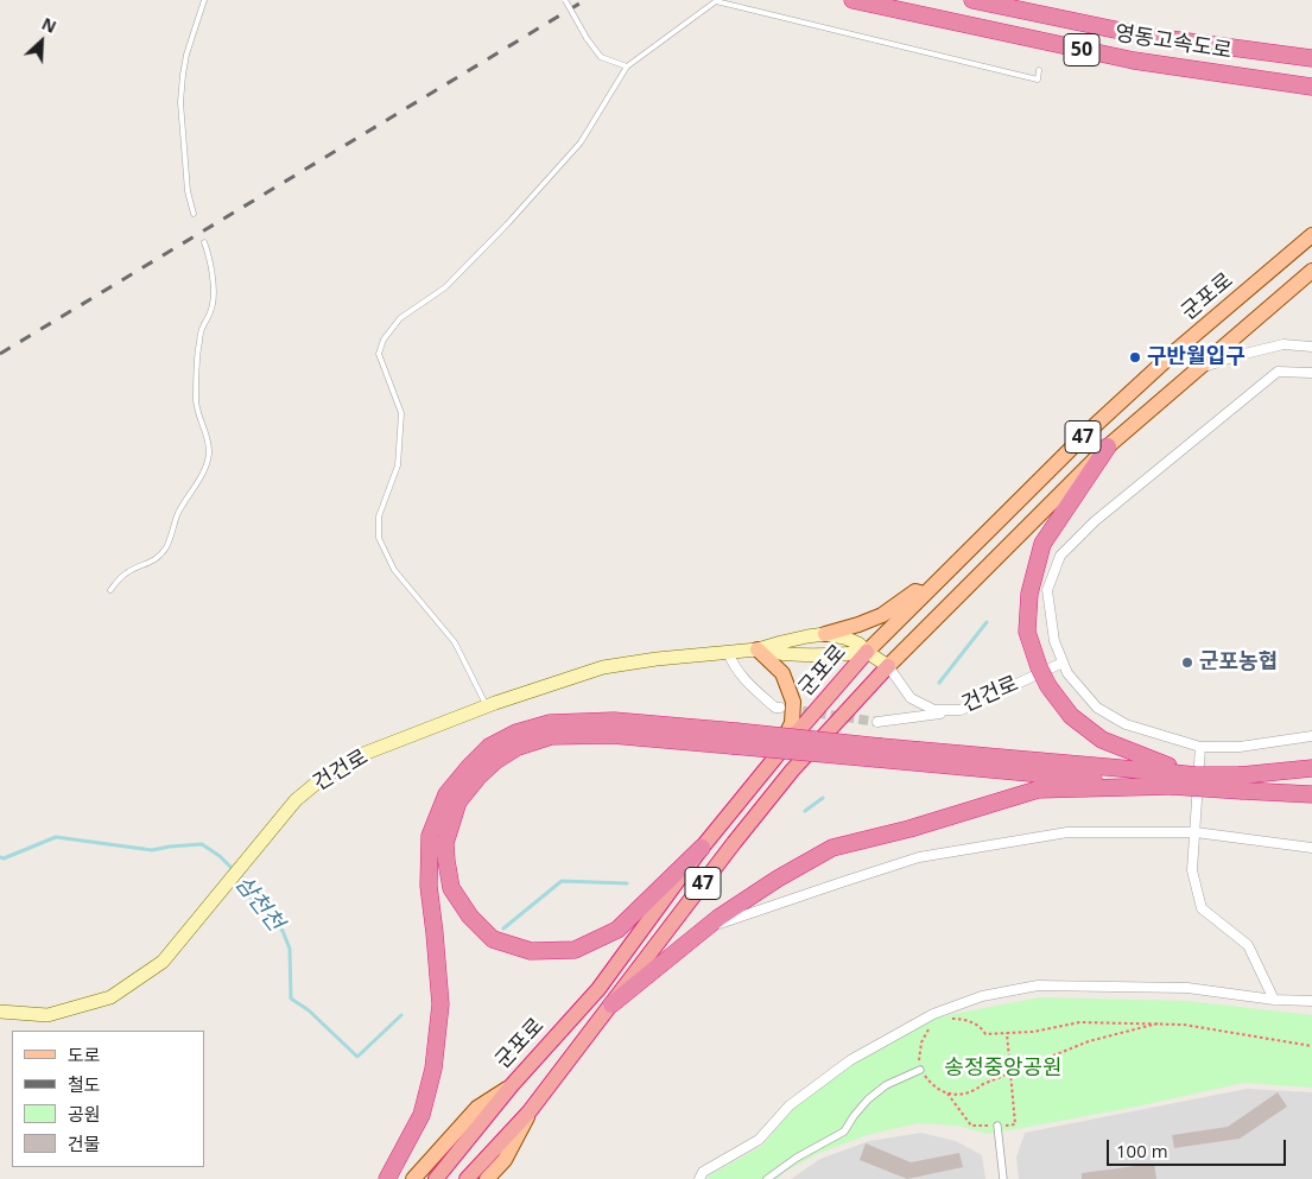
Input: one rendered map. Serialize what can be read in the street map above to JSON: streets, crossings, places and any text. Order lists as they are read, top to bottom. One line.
{"streets":{"highway":["영동고속도로","50","군포로","47"],"main road":["건건로"]},"crossings":[["군포로","47"],["군포로","건건로"],["47","건건로"]],"water":["삼천천"],"parks":["송정중앙공원"],"places":["구반월입구","군포농협"],"legend":["도로","철도","공원","건물"],"scale_bar":"100 m","north":"top right"}
